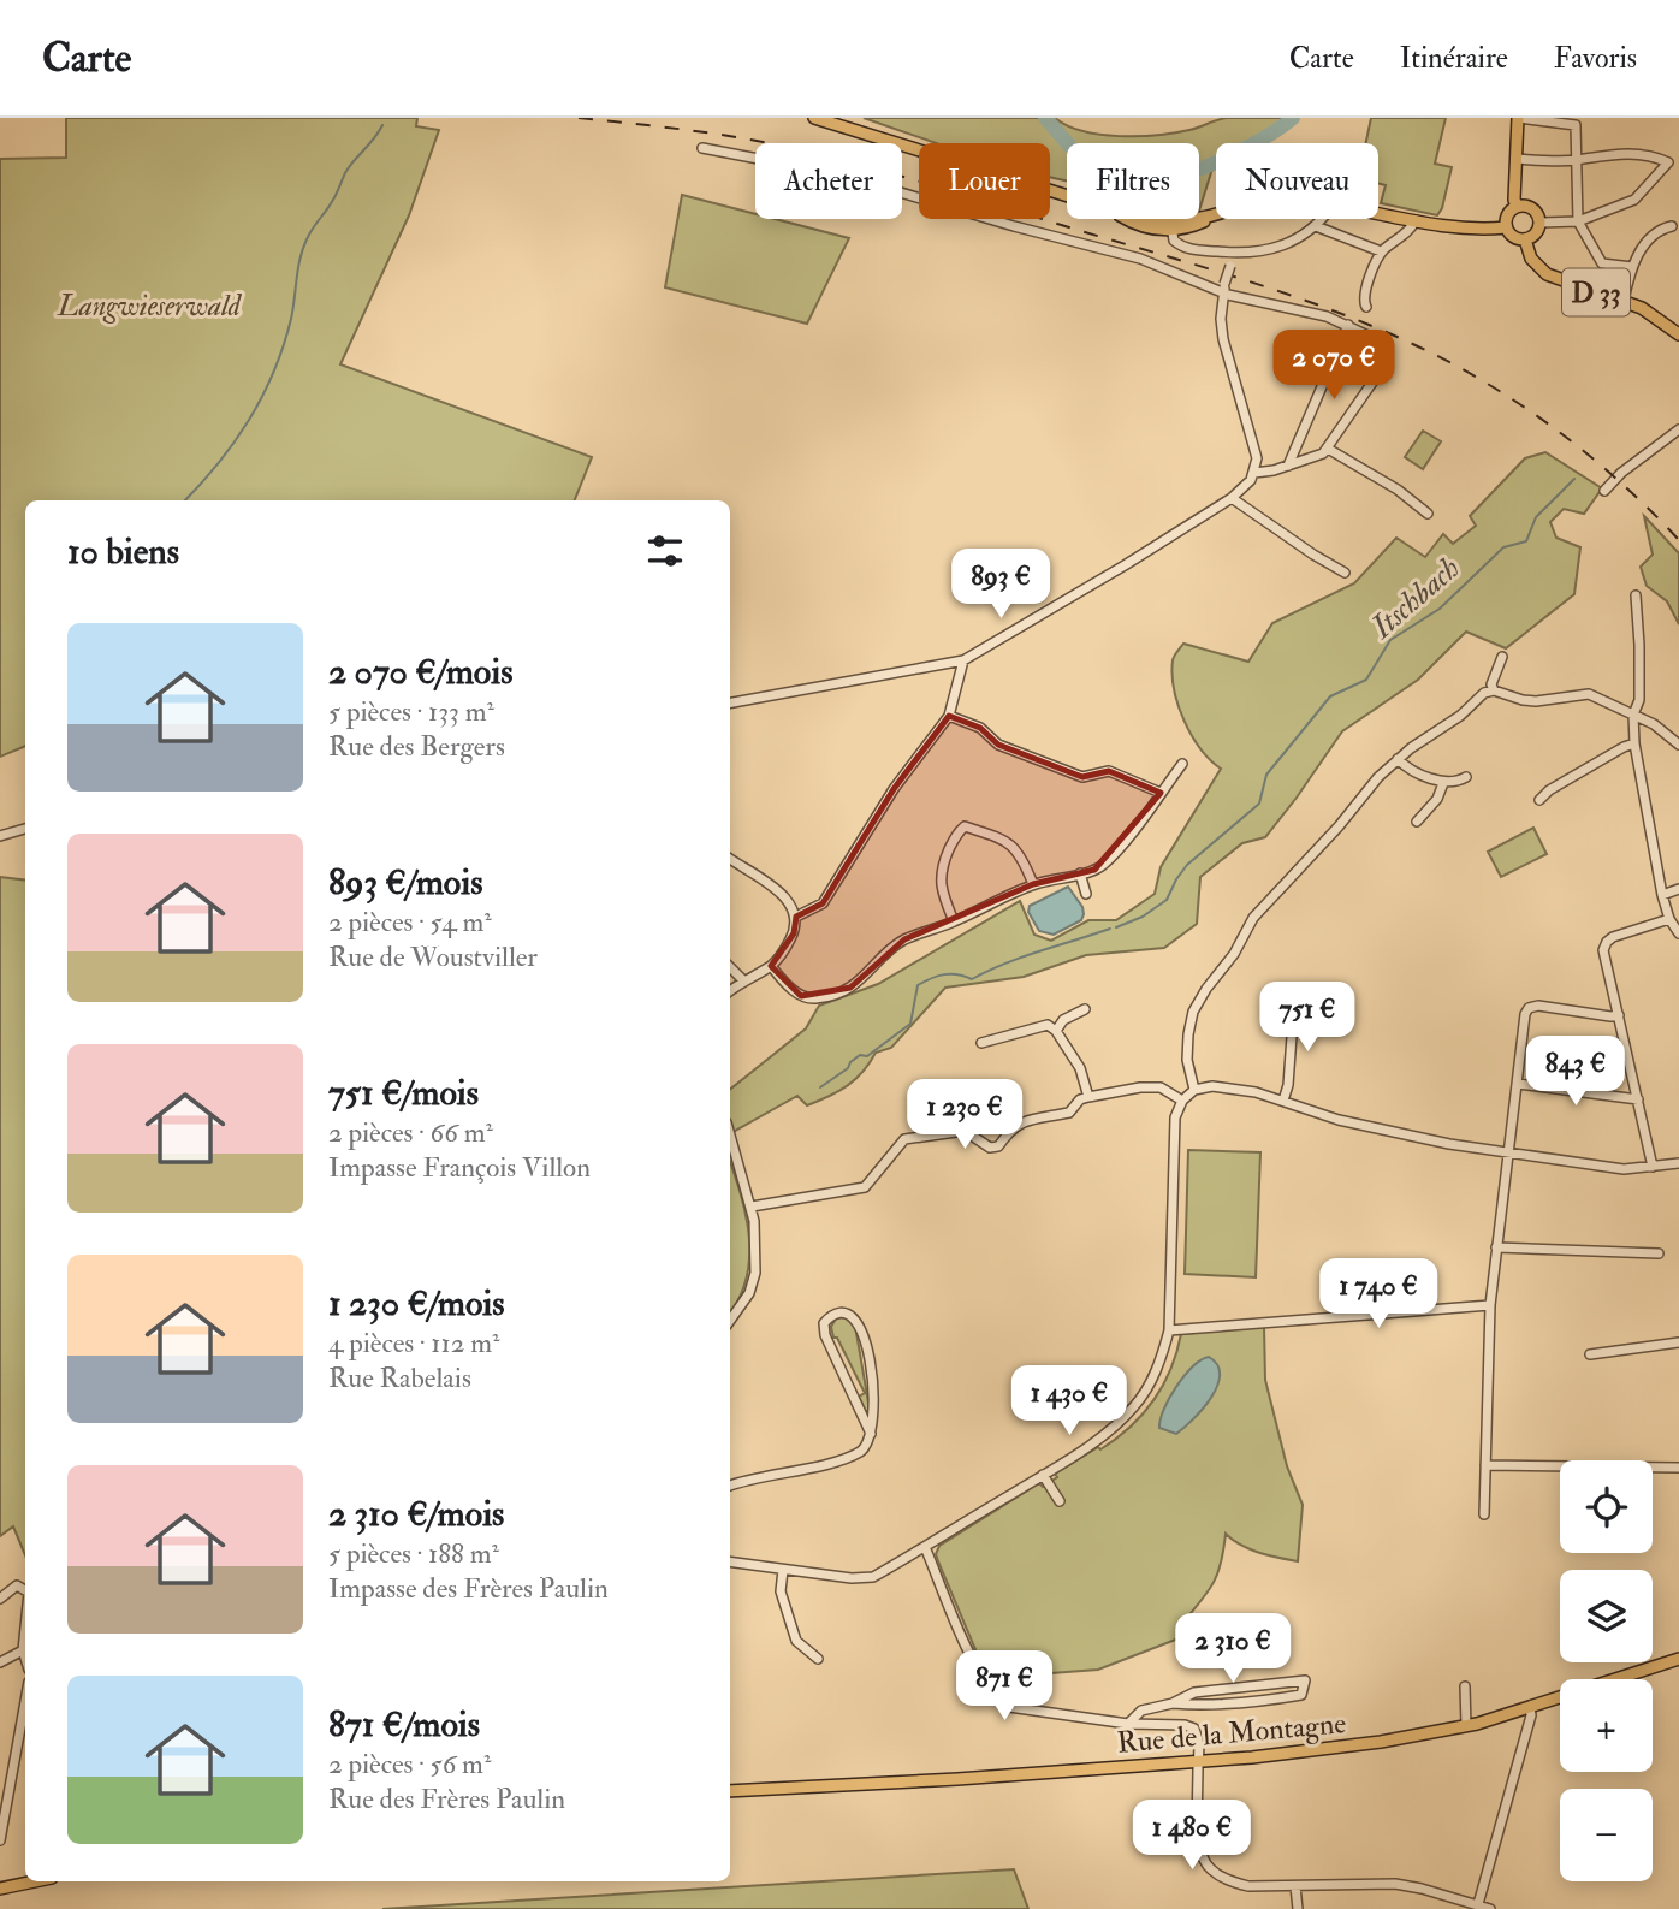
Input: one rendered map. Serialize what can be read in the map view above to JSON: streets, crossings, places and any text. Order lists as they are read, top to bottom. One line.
{"streets":{"main road":["D 33","Rue de la Montagne"]},"water":["Itschbach"],"parks":["Langwieserwald"],"page":{"header":"Carte","nav":["Carte","Itinéraire","Favoris"],"chip":["Acheter","Louer","Filtres","Nouveau"],"price":["2 070 €","893 €","751 €","843 €","1 230 €","1 740 €","1 430 €","2 310 €","871 €","1 480 €"],"heading":"10 biens","list":[{"name":"2 070 €/mois","note":"5 pièces · 133 m² · Rue des Bergers"},{"name":"893 €/mois","note":"2 pièces · 54 m² · Rue de Woustviller"},{"name":"751 €/mois","note":"2 pièces · 66 m² · Impasse François Villon"},{"name":"1 230 €/mois","note":"4 pièces · 112 m² · Rue Rabelais"},{"name":"2 310 €/mois","note":"5 pièces · 188 m² · Impasse des Frères Paulin"},{"name":"871 €/mois","note":"2 pièces · 56 m² · Rue des Frères Paulin"}],"map_buttons":["+","−"]}}
